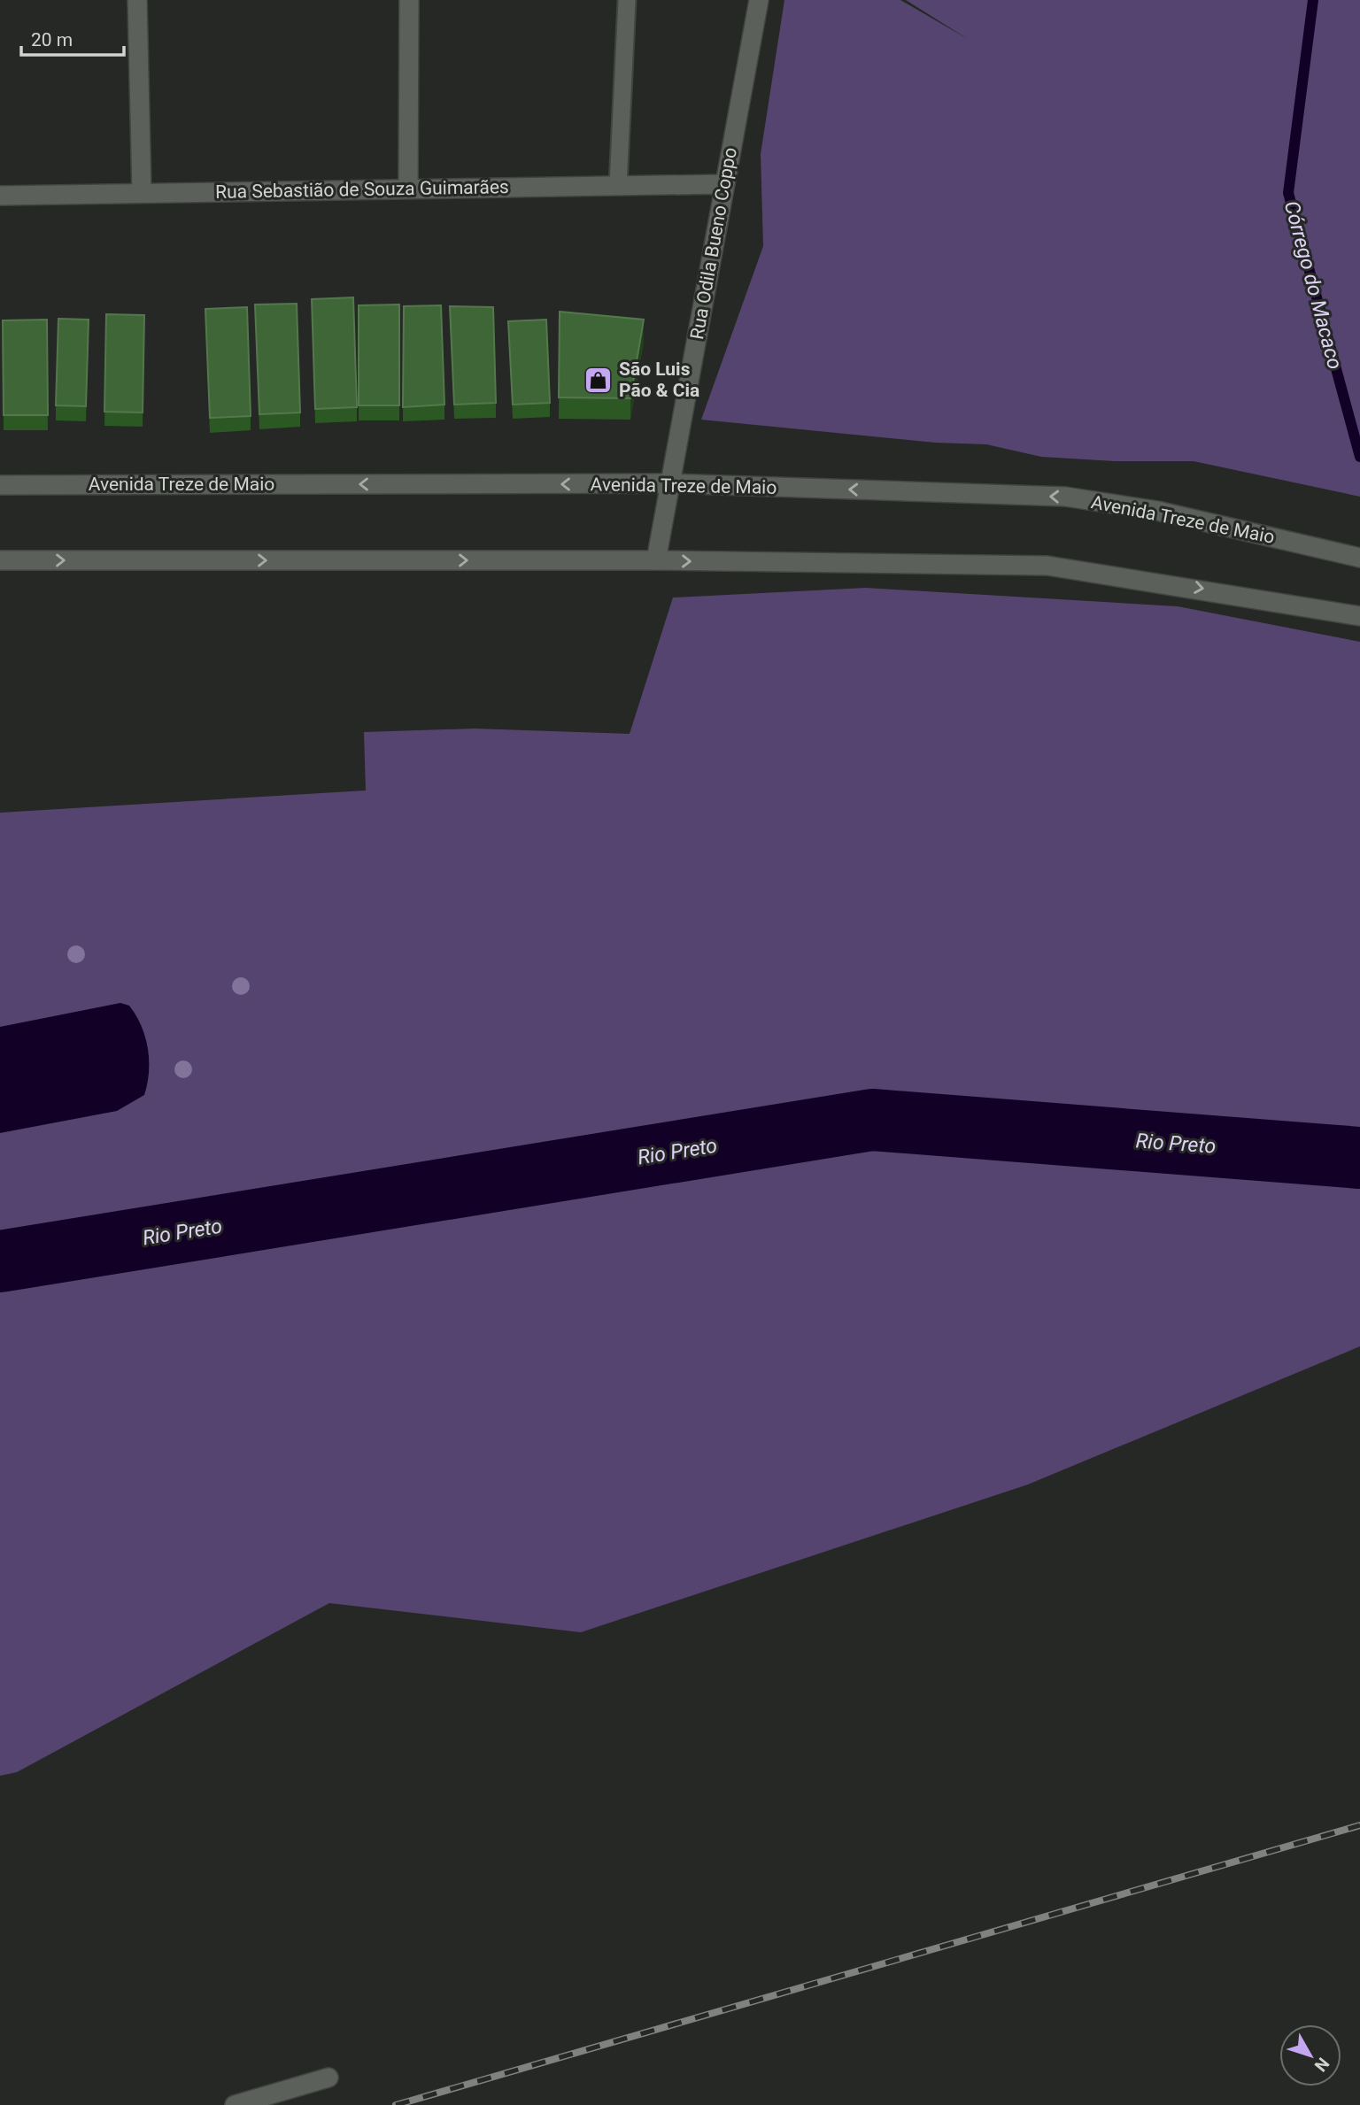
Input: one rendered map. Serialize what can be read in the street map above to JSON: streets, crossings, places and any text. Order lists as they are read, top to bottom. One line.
{"streets":{"street":["Rua Sebastião de Souza Guimarães","Rua Odila Bueno Coppo","Avenida Treze de Maio"]},"crossings":[["Rua Sebastião de Souza Guimarães","Rua Odila Bueno Coppo"],["Rua Odila Bueno Coppo","Avenida Treze de Maio"]],"water":["Córrego do Macaco","Rio Preto"],"places":{"shop":["São Luis Pão & Cia"]},"scale_bar":"20 m","north":"bottom right"}
